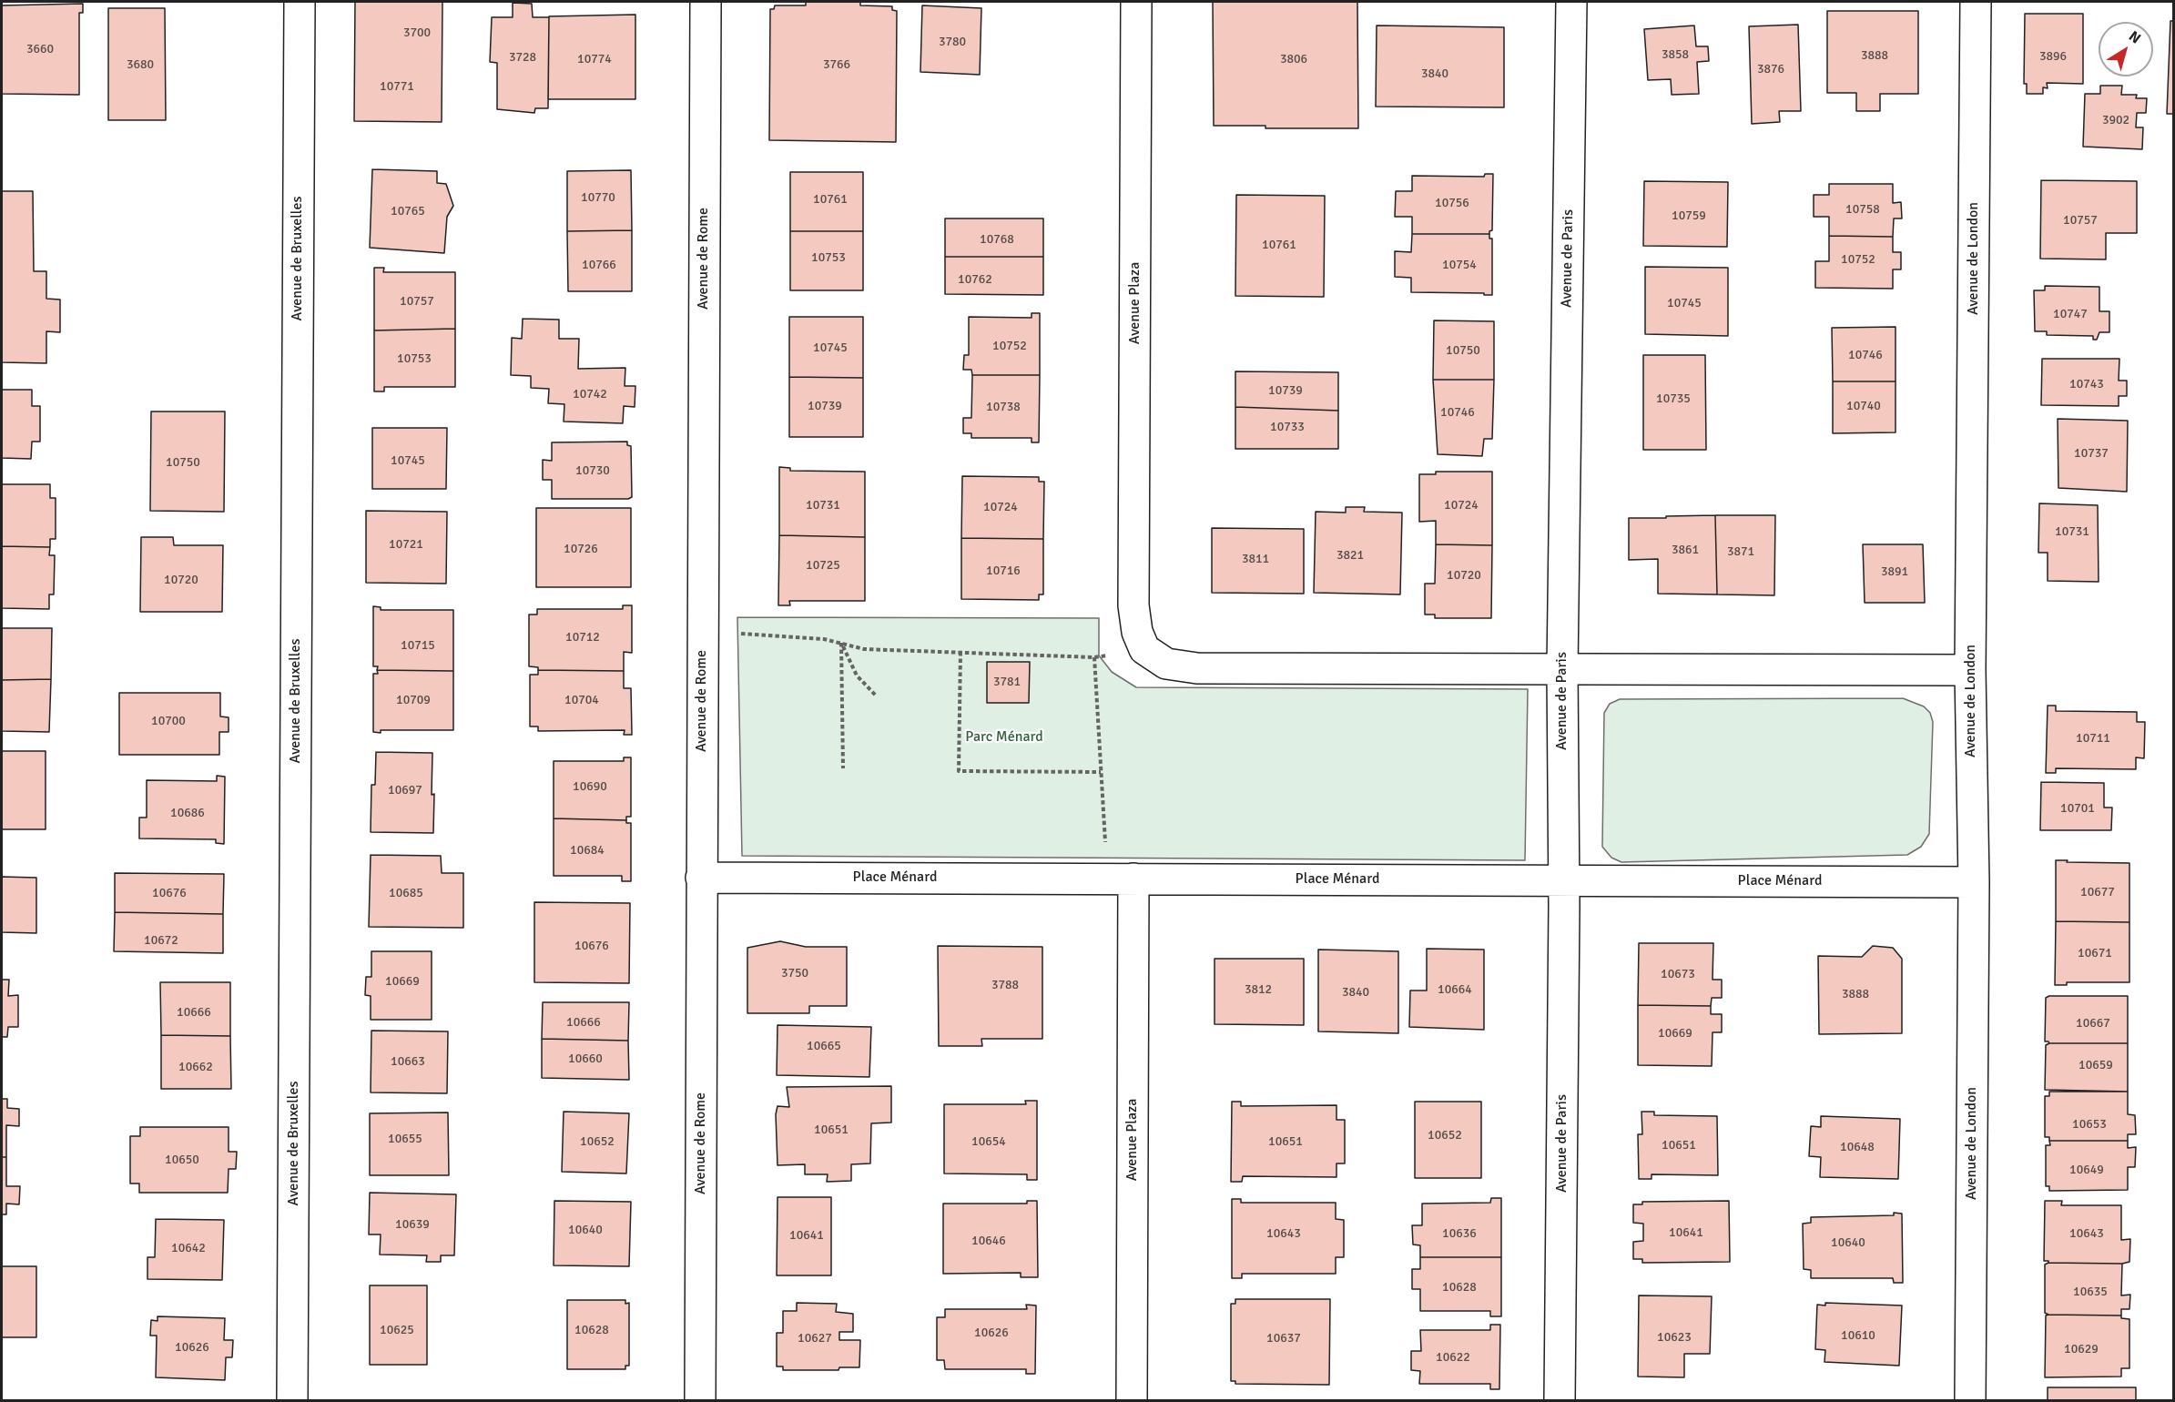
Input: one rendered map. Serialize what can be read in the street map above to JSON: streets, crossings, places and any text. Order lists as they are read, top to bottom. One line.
{"streets":{"street":["Avenue de Bruxelles","Avenue de Rome","Avenue de Paris","Avenue de London","Avenue Plaza","Place Ménard"]},"crossings":[["Avenue de Rome","Place Ménard"],["Avenue de Paris","Place Ménard"],["Avenue de London","Place Ménard"],["Avenue Plaza","Place Ménard"]],"parks":["Parc Ménard"],"house_numbers":["3700","3780","3660","3858","3888","3896","3728","10774","3806","3680","3766","3876","3840","10771","3902","10770","10761","10756","10758","10765","10759","10757","10768","10761","10753","10752","10766","10754","10762","10757","10745","10747","10752","10745","10750","10746","10753","10743","10739","10742","10735","10739","10740","10738","10746","10733","10737","10745","10750","10730","10731","10724","10724","10731","10721","10726","3861","3871","3821","3811","10725","10716","3891","10720","10720","10712","10715","3781","10709","10704","10700","10711","10690","10697","10701","10686","10684","10677","10676","10685","10672","10676","10671","3750","10673","10669","3788","3812","10664","3840","3888","10666","10666","10667","10669","10665","10660","10663","10659","10662","10653","10651","10652","10655","10652","10654","10651","10651","10648","10650","10649","10639","10640","10641","10643","10636","10643","10641","10646","10640","10642","10628","10635","10625","10628","10626","10610","10623","10627","10637","10626","10629","10622"],"north":"top right"}
